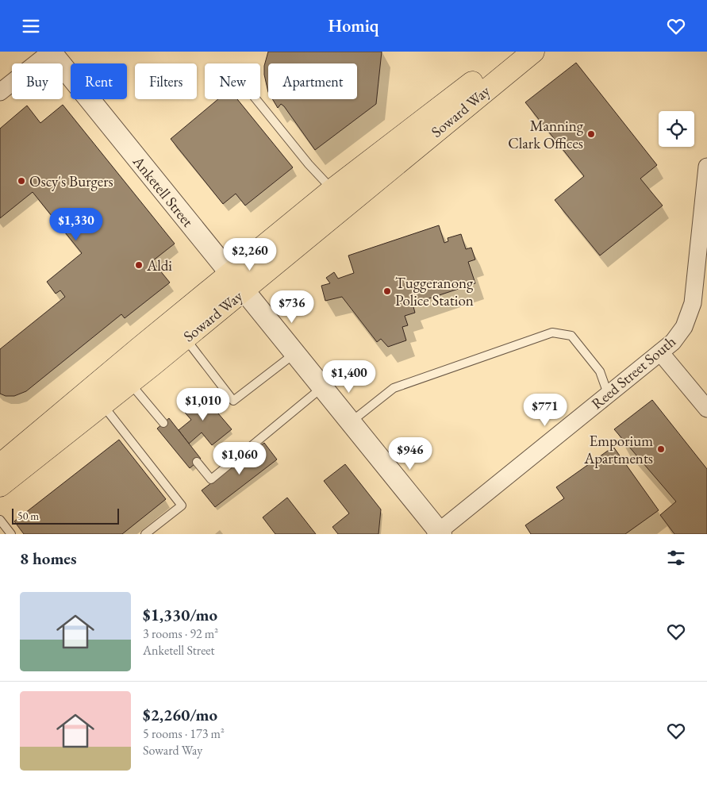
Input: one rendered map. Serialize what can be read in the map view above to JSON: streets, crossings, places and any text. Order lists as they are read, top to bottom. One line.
{"streets":{"main road":["Soward Way"],"street":["Anketell Street","Reed Street South"]},"crossings":[["Soward Way","Anketell Street"],["Anketell Street","Reed Street South"]],"places":["Manning Clark Offices","Oscy's Burgers","Aldi","Tuggeranong Police Station","Emporium Apartments"],"scale_bar":"50 m","page":{"header":"Homiq","chip":["Buy","Rent","Filters","New","Apartment"],"price":["$1,330","$2,260","$736","$1,400","$1,010","$771","$946","$1,060"],"scale":"50 m","heading":"8 homes","list":[{"name":"$1,330/mo","note":"3 rooms · 92 m² · Anketell Street"},{"name":"$2,260/mo","note":"5 rooms · 173 m² · Soward Way"}]}}
